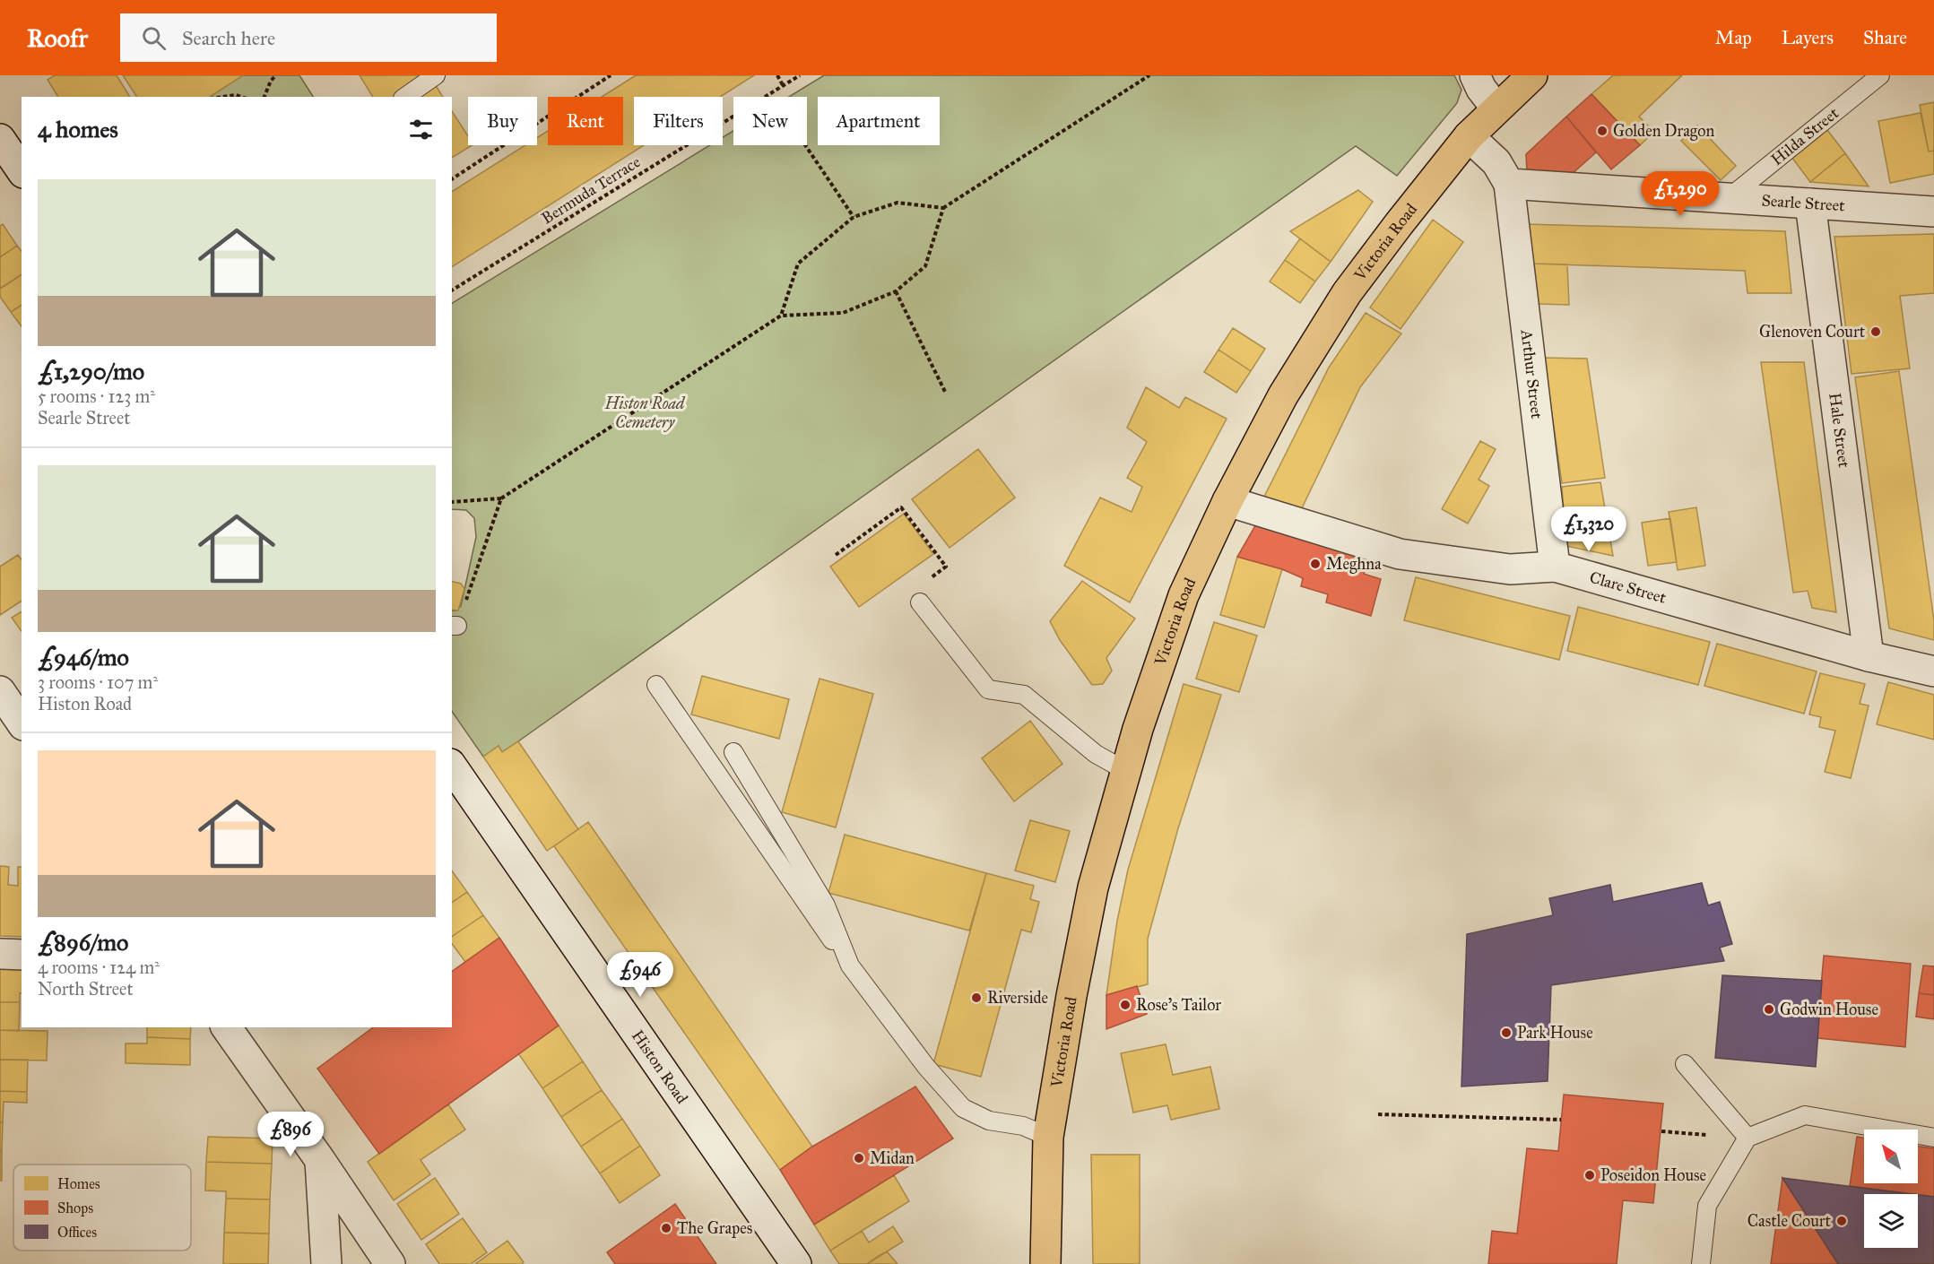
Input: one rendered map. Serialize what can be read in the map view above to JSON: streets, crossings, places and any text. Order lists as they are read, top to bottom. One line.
{"streets":{"main road":["Victoria Road"],"street":["Searle Street","Arthur Street","Hale Street","Clare Street","Histon Road"],"lane":["Hilda Street"],"path":["Bermuda Terrace"]},"crossings":[["Hilda Street","Searle Street"],["Searle Street","Arthur Street"],["Searle Street","Hale Street"],["Victoria Road","Clare Street"],["Arthur Street","Clare Street"],["Hale Street","Clare Street"]],"parks":["Histon Road Cemetery"],"places":["Golden Dragon","Glenoven Court","Meghna","Riverside","Rose's Tailor","Godwin House","Park House","Midan","Poseidon House","Castle Court","The Grapes"],"legend":["Homes","Shops","Offices"],"north":"top left","page":{"header":"Roofr","search":"Search here","nav":["Map","Layers","Share"],"chip":["Buy","Rent","Filters","New","Apartment"],"heading":"4 homes","list":[{"name":"£1,290/mo","note":"5 rooms · 123 m² · Searle Street"},{"name":"£946/mo","note":"3 rooms · 107 m² · Histon Road"},{"name":"£896/mo","note":"4 rooms · 124 m² · North Street"}],"price":["£1,290","£1,320","£946","£896"]}}
